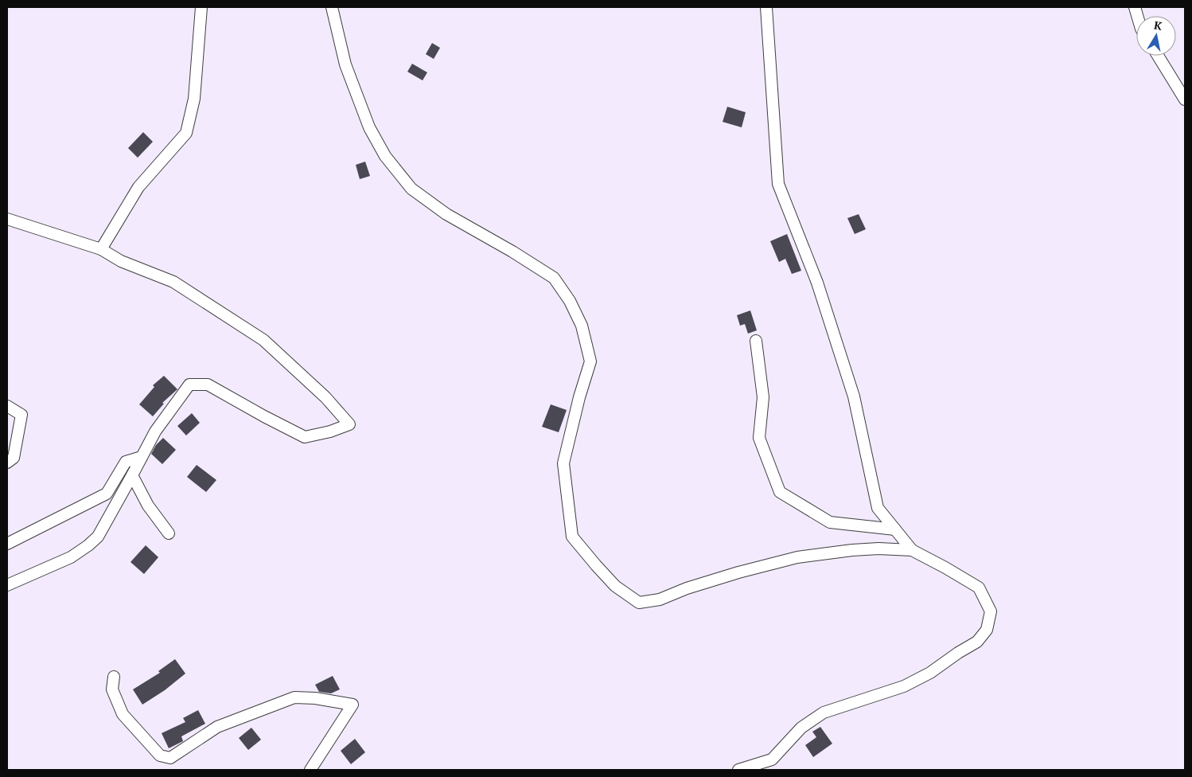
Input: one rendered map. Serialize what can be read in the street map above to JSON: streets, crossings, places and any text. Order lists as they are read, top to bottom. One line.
{"north":"top"}
